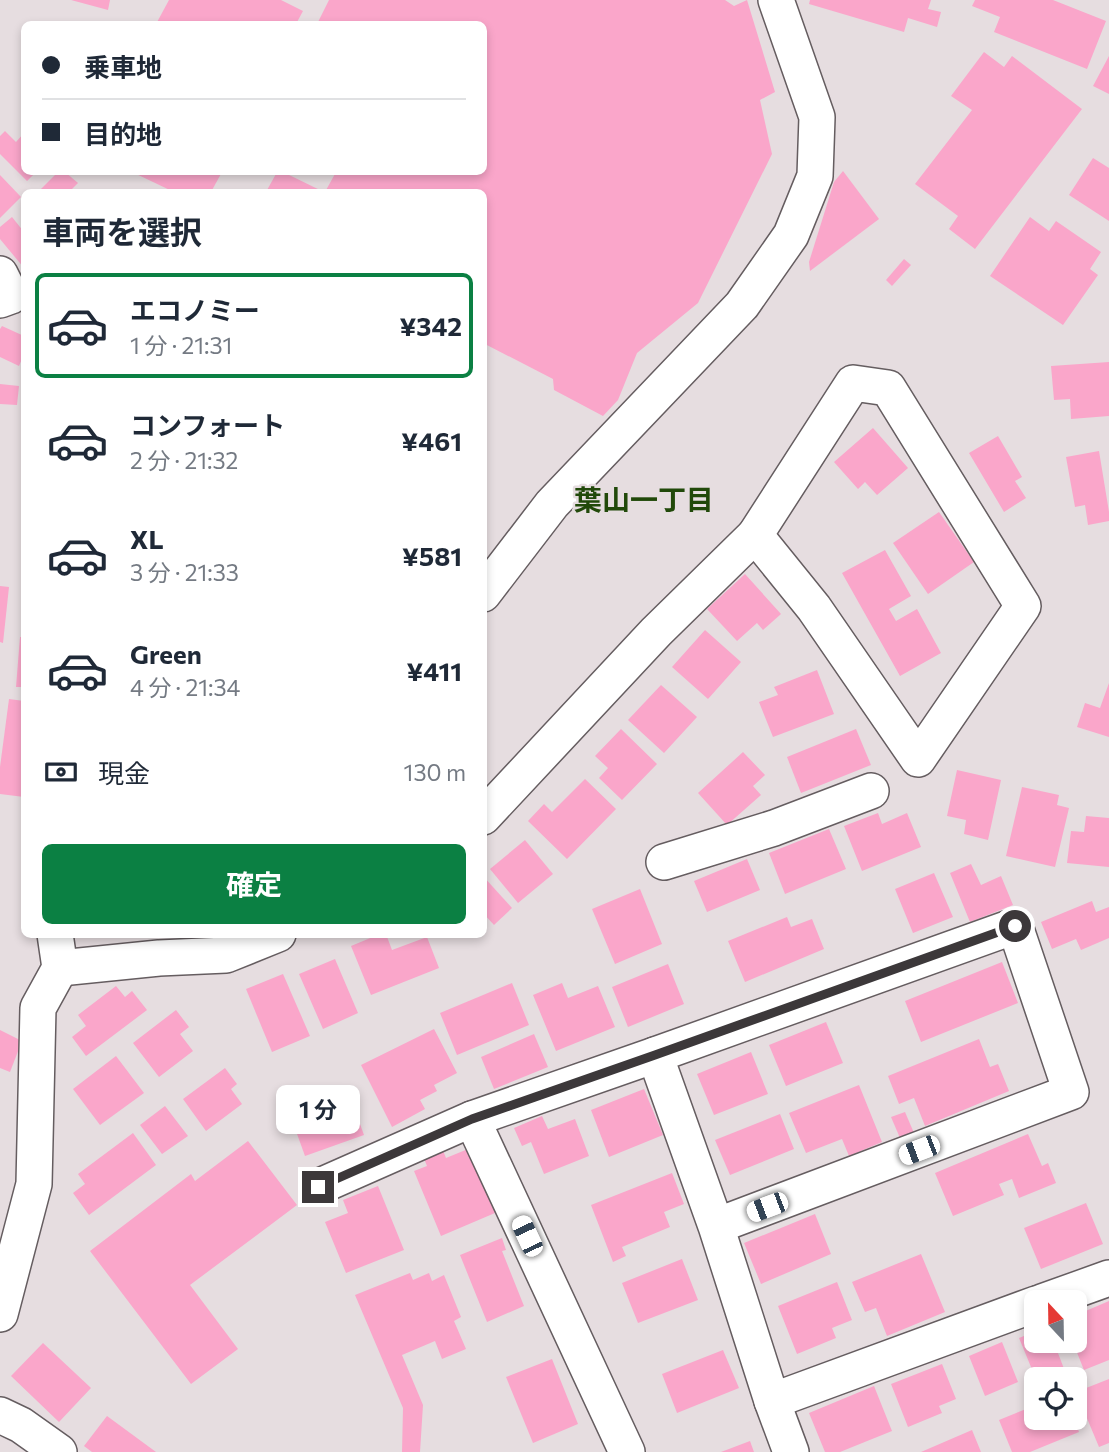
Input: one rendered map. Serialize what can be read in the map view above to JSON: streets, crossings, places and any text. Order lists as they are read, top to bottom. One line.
{"districts":["葉山一丁目"],"north":"top","page":{"banner":["乗車地","目的地"],"heading":"車両を選択","list":[{"name":"エコノミー","note":"1 分 · 21:31","value":"¥342"},{"name":"コンフォート","note":"2 分 · 21:32","value":"¥461"},{"name":"XL","note":"3 分 · 21:33","value":"¥581"},{"name":"Green","note":"4 分 · 21:34","value":"¥411"}],"pay":["現金","130 m"],"buttons":"確定","bubble":"1 分"}}
